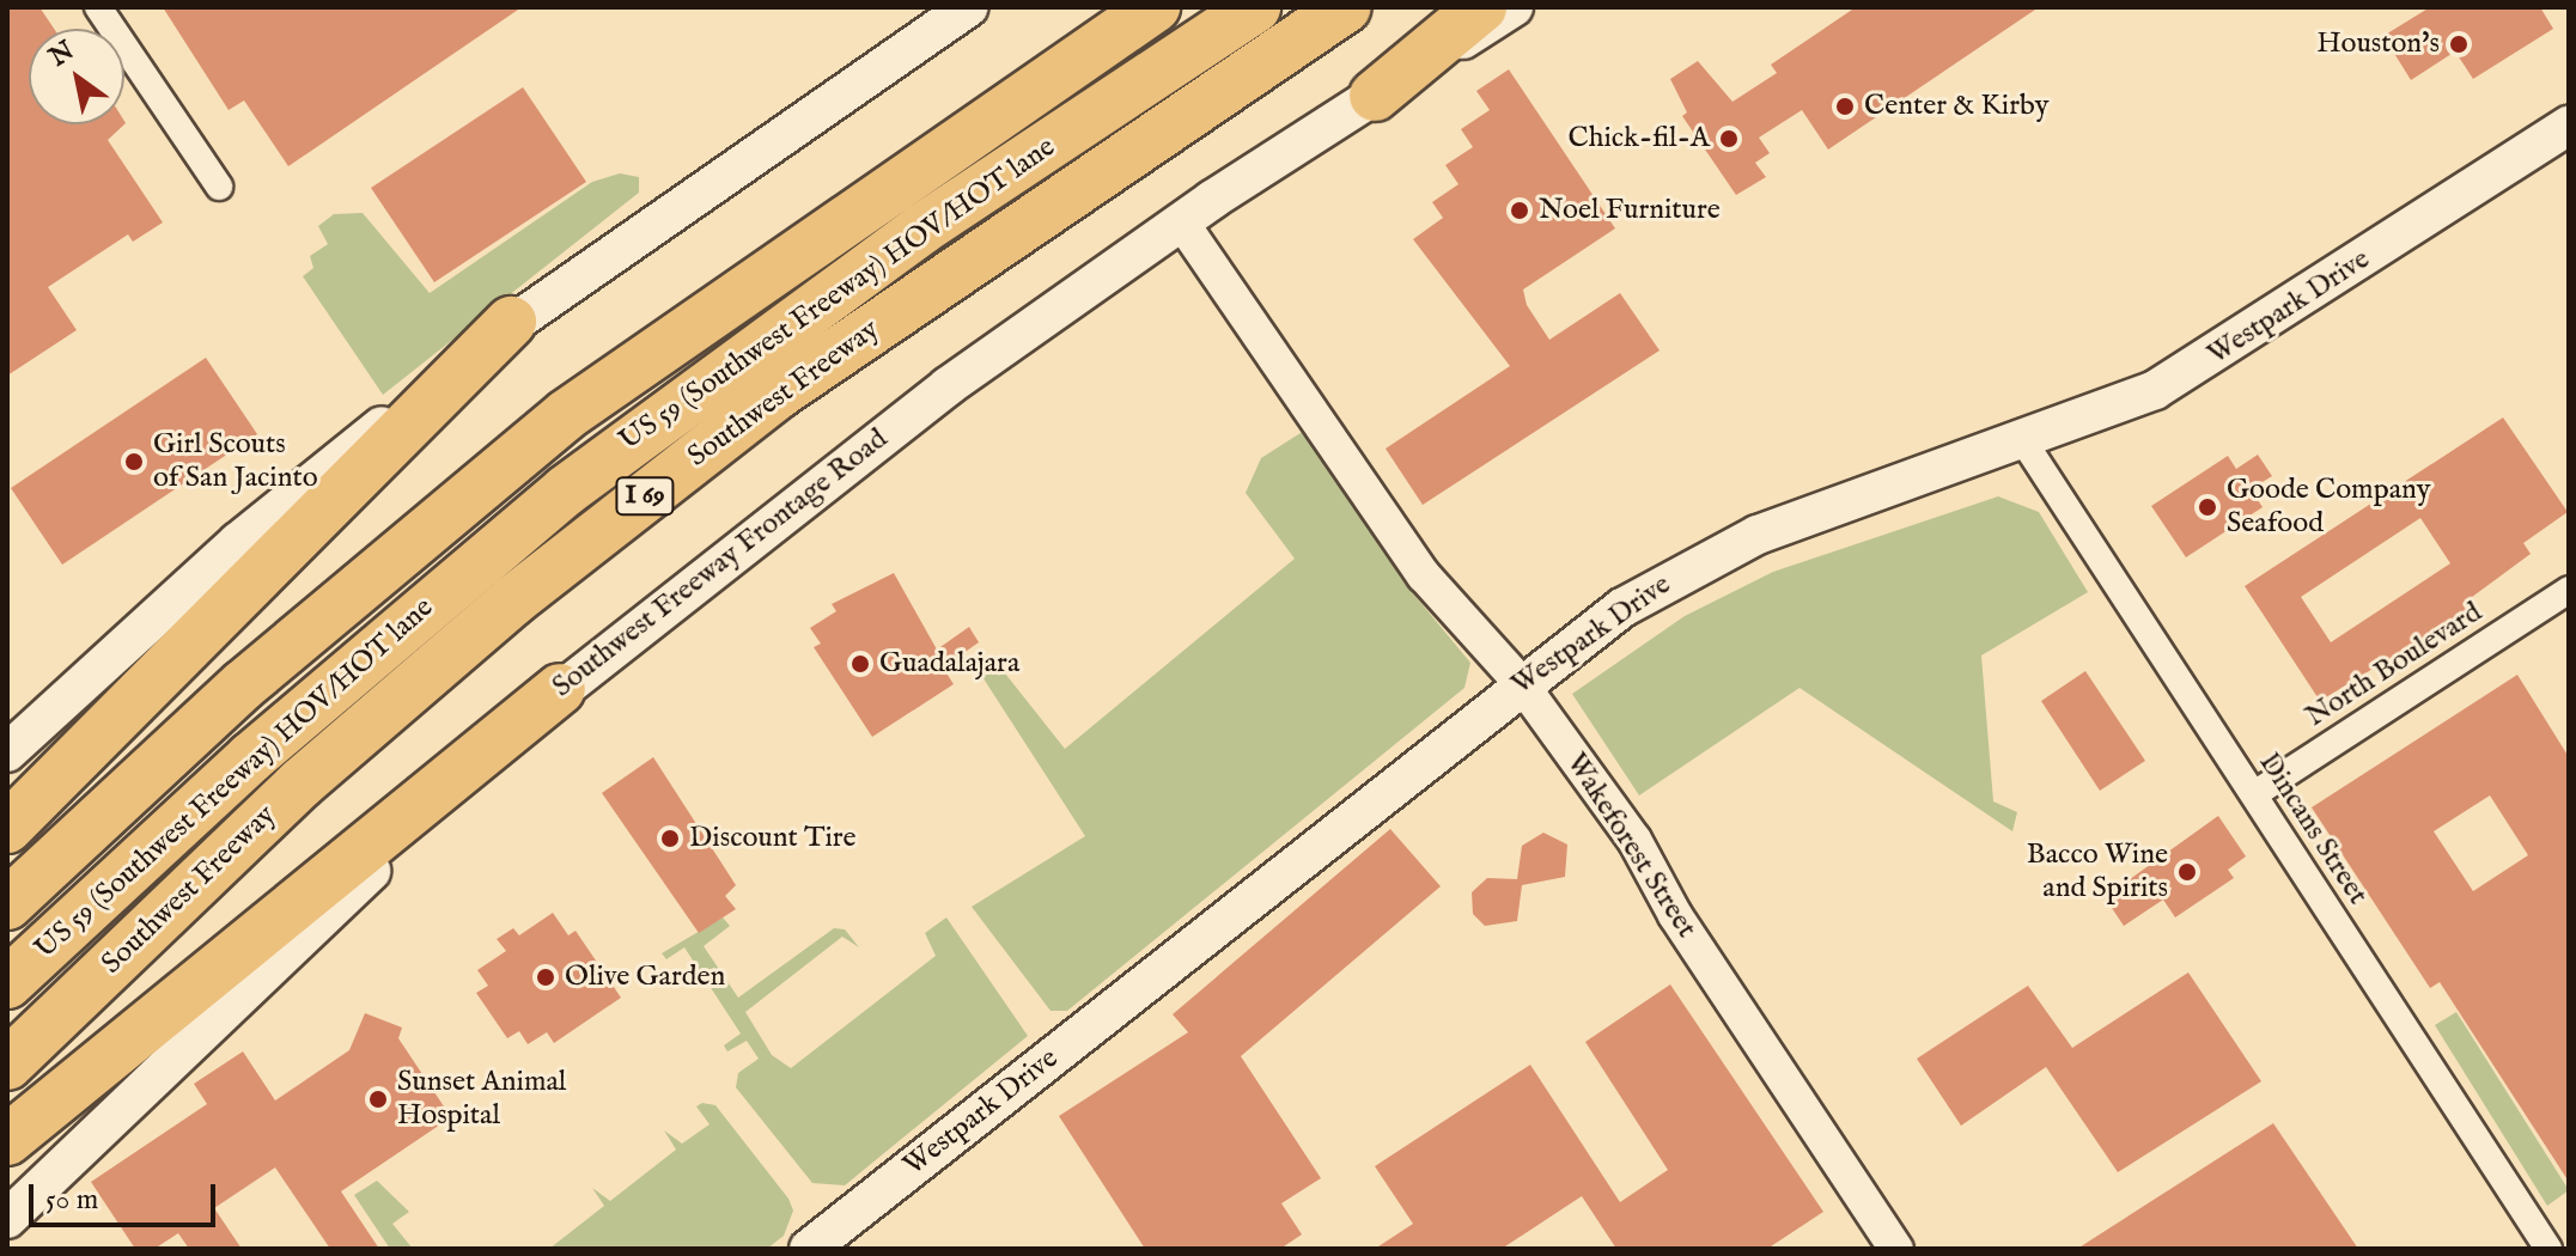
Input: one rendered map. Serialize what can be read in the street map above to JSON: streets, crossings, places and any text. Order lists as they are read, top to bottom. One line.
{"streets":{"highway":["US 59 (Southwest Freeway) HOV/HOT lane","Southwest Freeway","I 69"],"main road":["Westpark Drive","Southwest Freeway Frontage Road"],"street":["North Boulevard","Dincans Street","Wakeforest Street"]},"crossings":[["Westpark Drive","Dincans Street"],["Westpark Drive","Wakeforest Street"],["Southwest Freeway Frontage Road","Wakeforest Street"],["North Boulevard","Dincans Street"]],"places":["Houston's","Center & Kirby","Chick-fil-A","Noel Furniture","Girl Scouts of San Jacinto","Goode Company Seafood","Guadalajara","Discount Tire","Bacco Wine and Spirits","Olive Garden","Sunset Animal Hospital"],"scale_bar":"50 m","north":"top left"}
